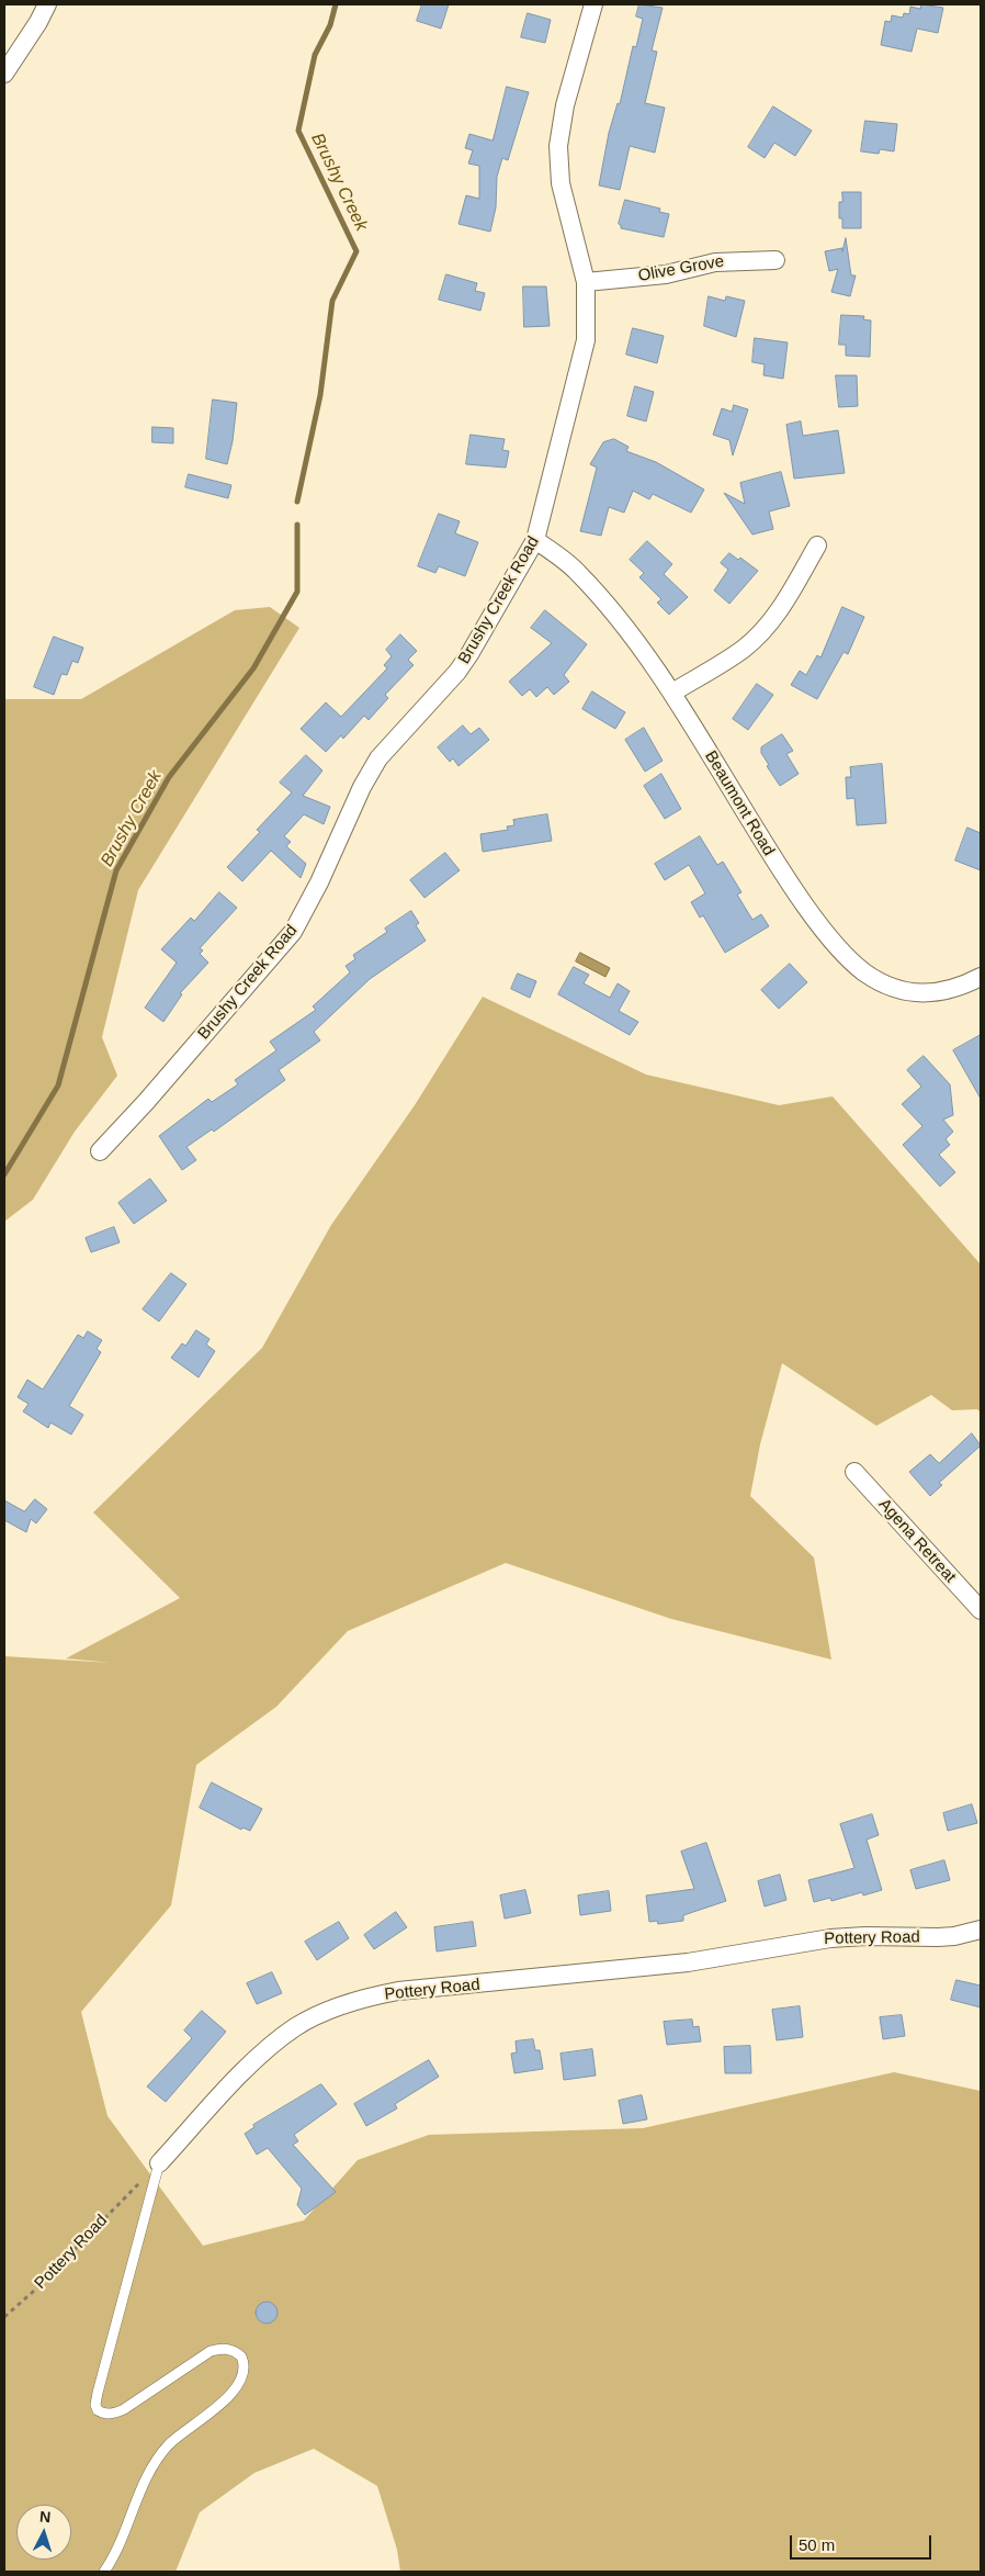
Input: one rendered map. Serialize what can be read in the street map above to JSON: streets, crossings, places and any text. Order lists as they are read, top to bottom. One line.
{"streets":{"street":["Olive Grove","Brushy Creek Road","Beaumont Road","Agena Retreat","Pottery Road"]},"crossings":[["Olive Grove","Brushy Creek Road"],["Brushy Creek Road","Beaumont Road"]],"water":["Brushy Creek"],"scale_bar":"50 m","north":"top"}
